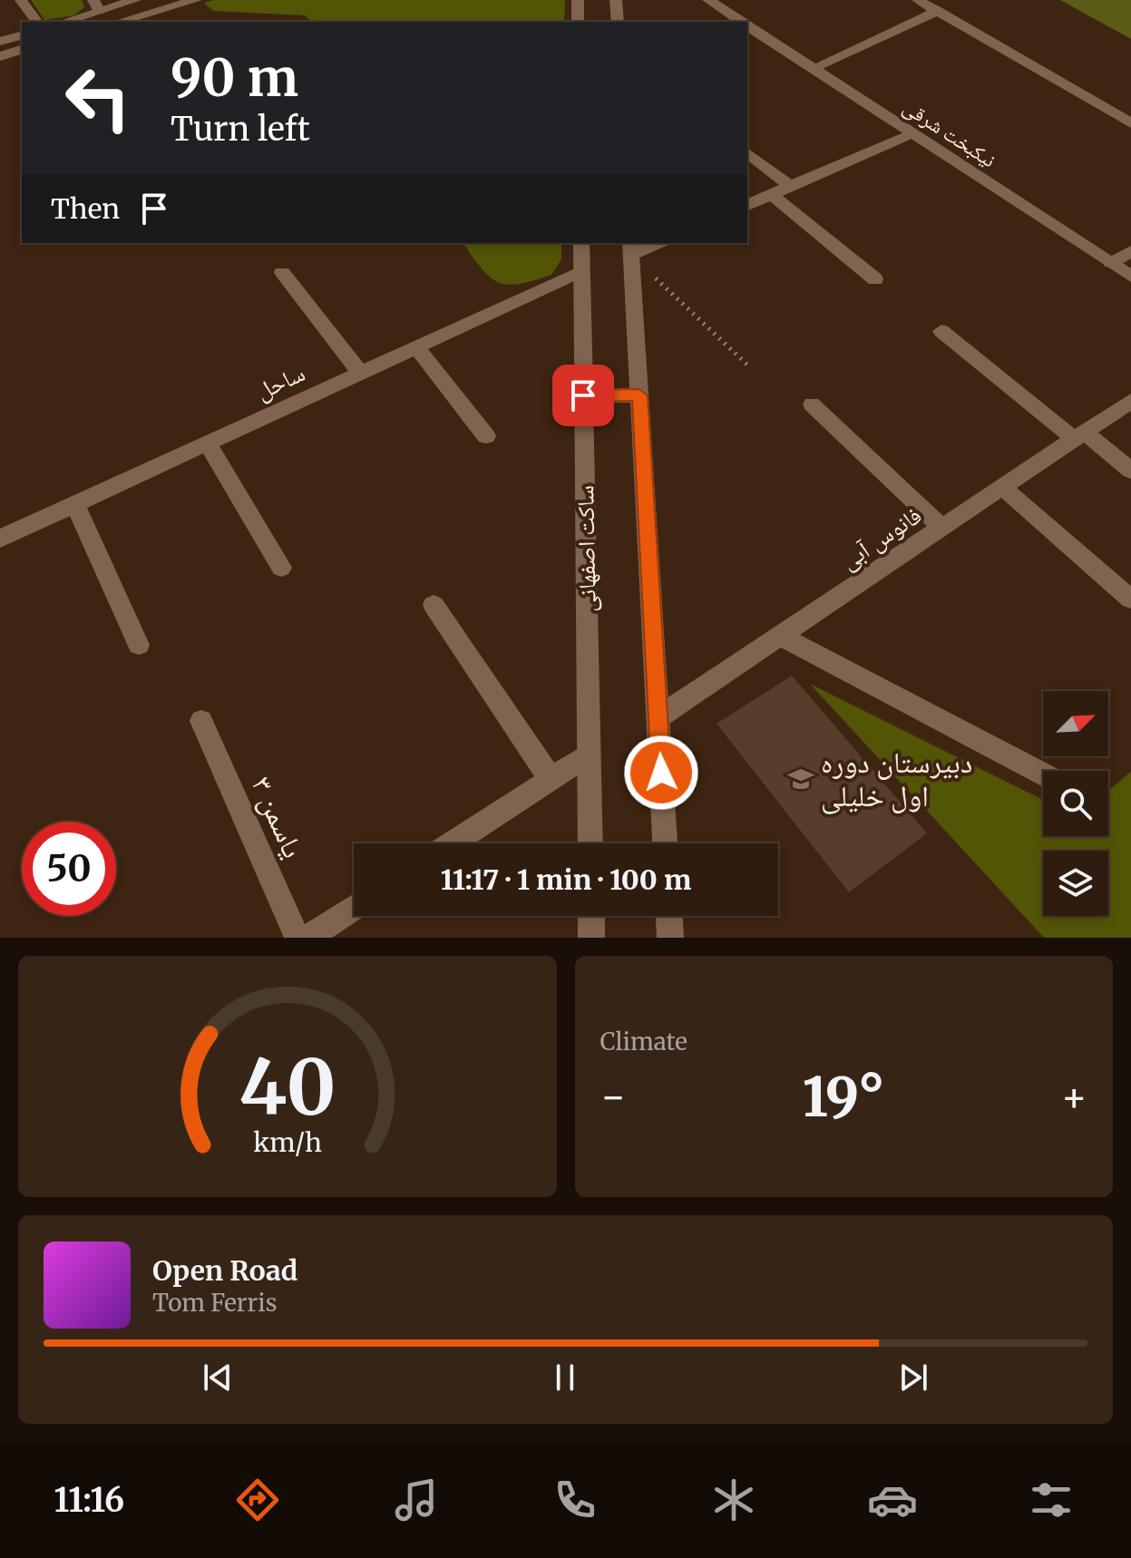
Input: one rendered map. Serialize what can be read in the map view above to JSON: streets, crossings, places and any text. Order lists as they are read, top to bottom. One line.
{"streets":{"street":["نیکبخت شرقی","ساحل","فانوس آبی","ساکت اصفهانی","یاسمن ۳"]},"crossings":[["ساحل","ساکت اصفهانی"]],"places":{"school or university":["دبیرستان دوره اول خلیلی"]},"north":"top right","page":{"turn":["90 m","Turn left"],"then":"Then","limit":"50","trip":"11:17 · 1 min · 100 m","tile":"Climate","heat":["−","19°","+"],"song":["Open Road","Tom Ferris"],"tabs":"11:16","gauge":["40","km/h"]}}
